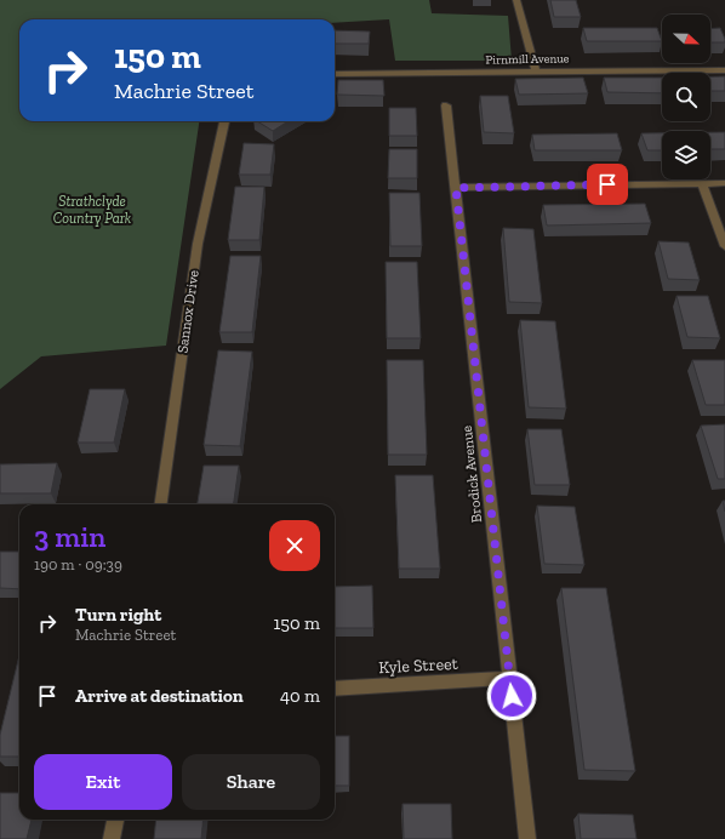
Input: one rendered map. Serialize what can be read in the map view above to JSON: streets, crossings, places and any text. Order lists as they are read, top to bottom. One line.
{"streets":{"street":["Pirnmill Avenue","Sannox Drive","Brodick Avenue","Kyle Street"]},"crossings":[["Brodick Avenue","Kyle Street"]],"parks":["Strathclyde Country Park"],"north":"right","page":{"turn":["150 m","Machrie Street"],"heading":["3 min","190 m · 09:39"],"list":[{"name":"Turn right","note":"Machrie Street","value":"150 m"},{"name":"Arrive at destination","value":"40 m"}],"buttons":["Exit","Share"]}}
